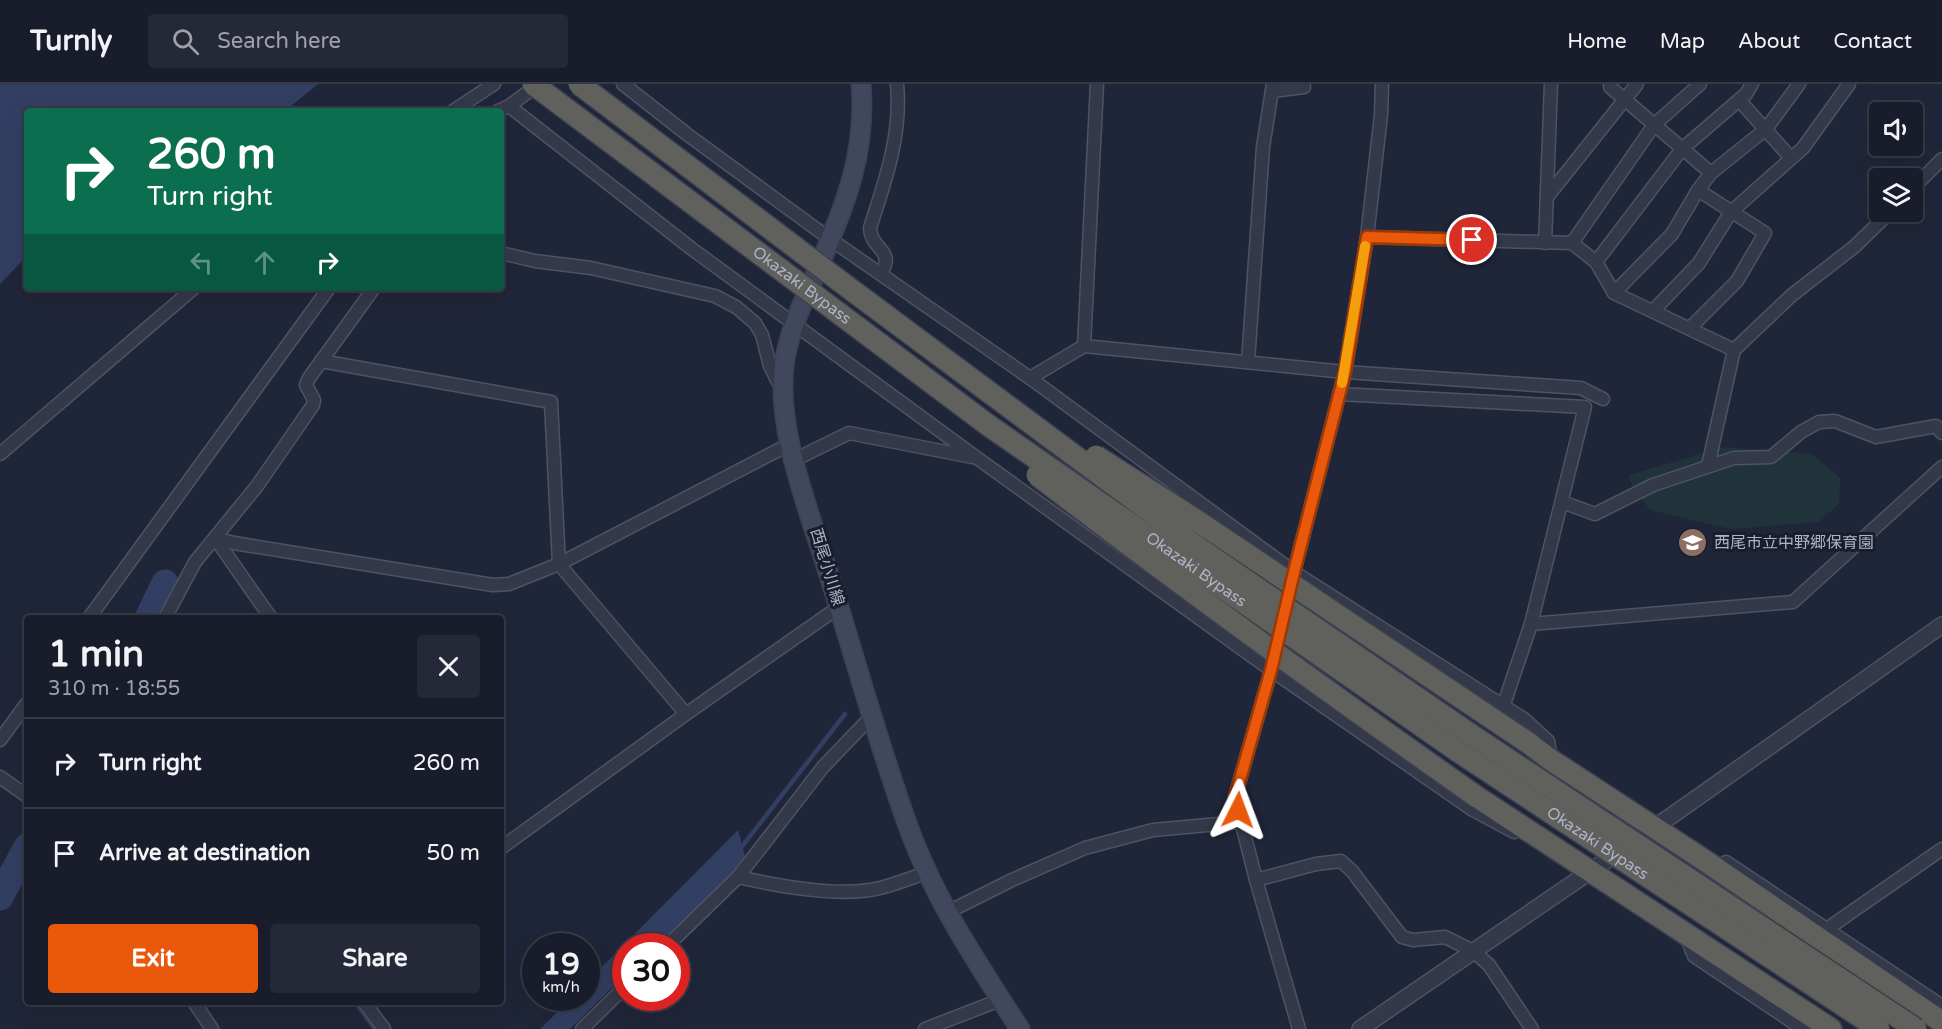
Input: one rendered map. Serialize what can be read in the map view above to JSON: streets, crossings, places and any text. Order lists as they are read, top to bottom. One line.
{"streets":{"highway":["Okazaki Bypass"],"main road":["西尾小川線"]},"places":{"school or university":["西尾市立中野郷保育園"]},"page":{"header":"Turnly","search":"Search here","nav":["Home","Map","About","Contact"],"turn":["260 m","Turn right"],"heading":["1 min","310 m · 18:55"],"list":[{"name":"Turn right","value":"260 m"},{"name":"Arrive at destination","value":"50 m"}],"buttons":["Exit","Share"],"speed":"19 km/h","limit":"30"}}
